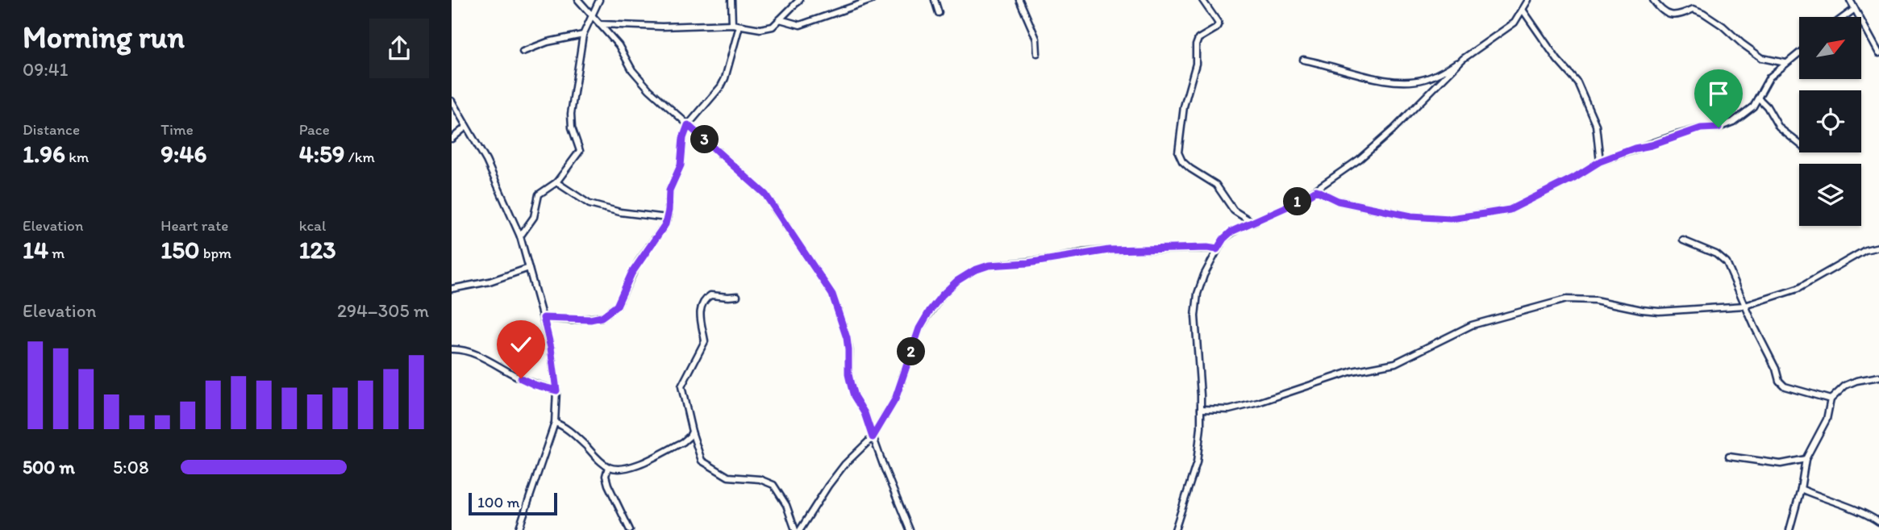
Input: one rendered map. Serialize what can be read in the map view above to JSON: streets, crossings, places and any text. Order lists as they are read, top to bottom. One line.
{"scale_bar":"100 m","north":"top right","page":{"heading":["Morning run","09:41"],"stats":[["Distance","1.96 km"],["Time","9:46"],["Pace","4:59 /km"],["Elevation","14 m"],["Heart rate","150 bpm"],["kcal","123"]],"pins":["3","1","2"],"chart":["Elevation","294–305 m"],"list":[{"name":"500 m","note":"5:08"}],"scale":"100 m"}}
